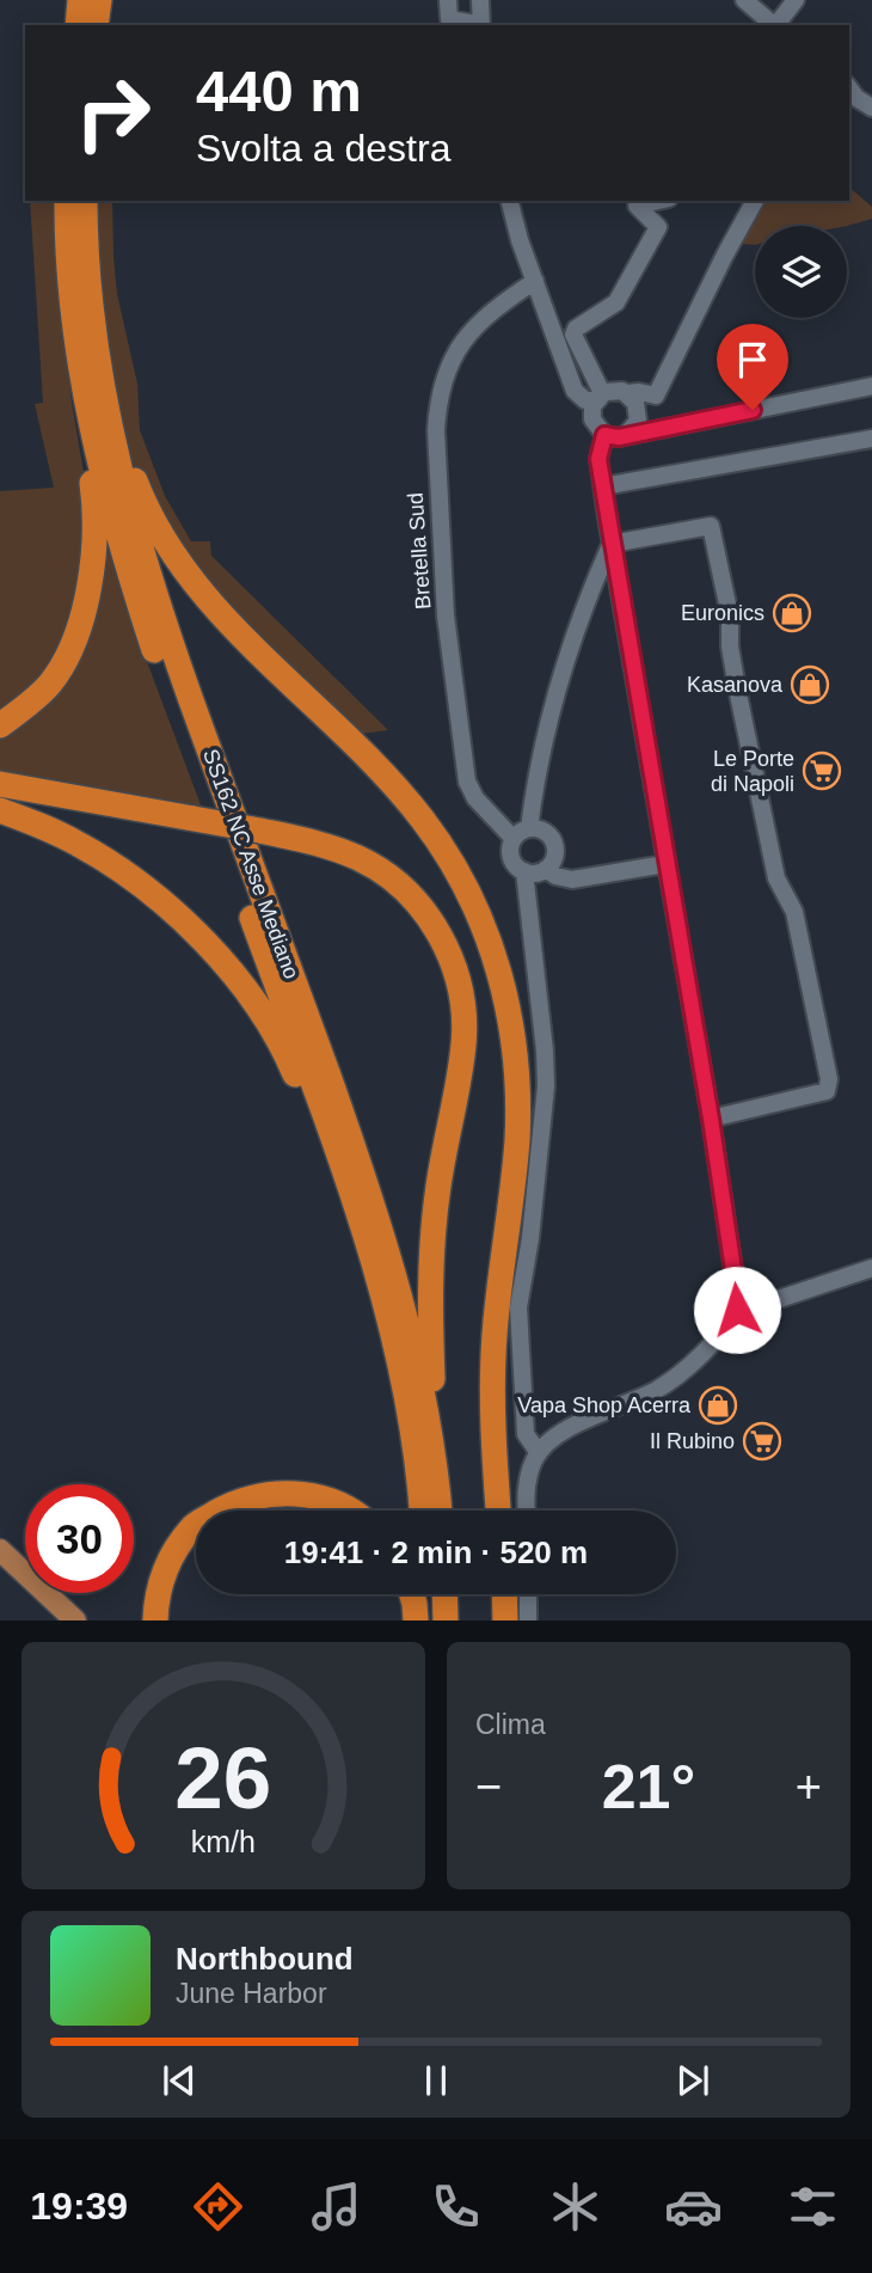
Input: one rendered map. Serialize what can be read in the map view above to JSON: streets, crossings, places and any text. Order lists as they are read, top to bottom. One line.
{"streets":{"highway":["SS162 NC Asse Mediano"],"street":["Bretella Sud"]},"places":{"shop":["Euronics","Kasanova","Vapa Shop Acerra"],"supermarket":["Le Porte di Napoli","Il Rubino"]},"page":{"turn":["440 m","Svolta a destra"],"limit":"30","trip":"19:41 · 2 min · 520 m","tile":"Clima","heat":["−","21°","+"],"song":["Northbound","June Harbor"],"tabs":"19:39","gauge":["26","km/h"]}}
